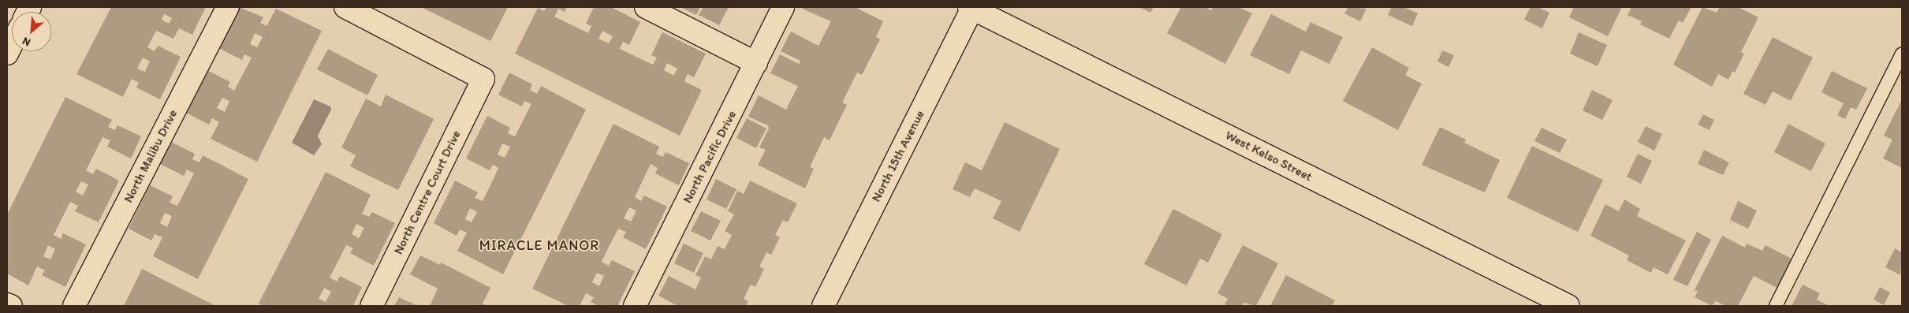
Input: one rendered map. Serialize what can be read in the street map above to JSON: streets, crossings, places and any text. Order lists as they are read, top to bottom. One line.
{"streets":{"street":["North Malibu Drive","North 15th Avenue","West Kelso Street","North Pacific Drive","North Centre Court Drive"]},"crossings":[["North 15th Avenue","West Kelso Street"]],"districts":["MIRACLE MANOR"],"north":"bottom left"}
